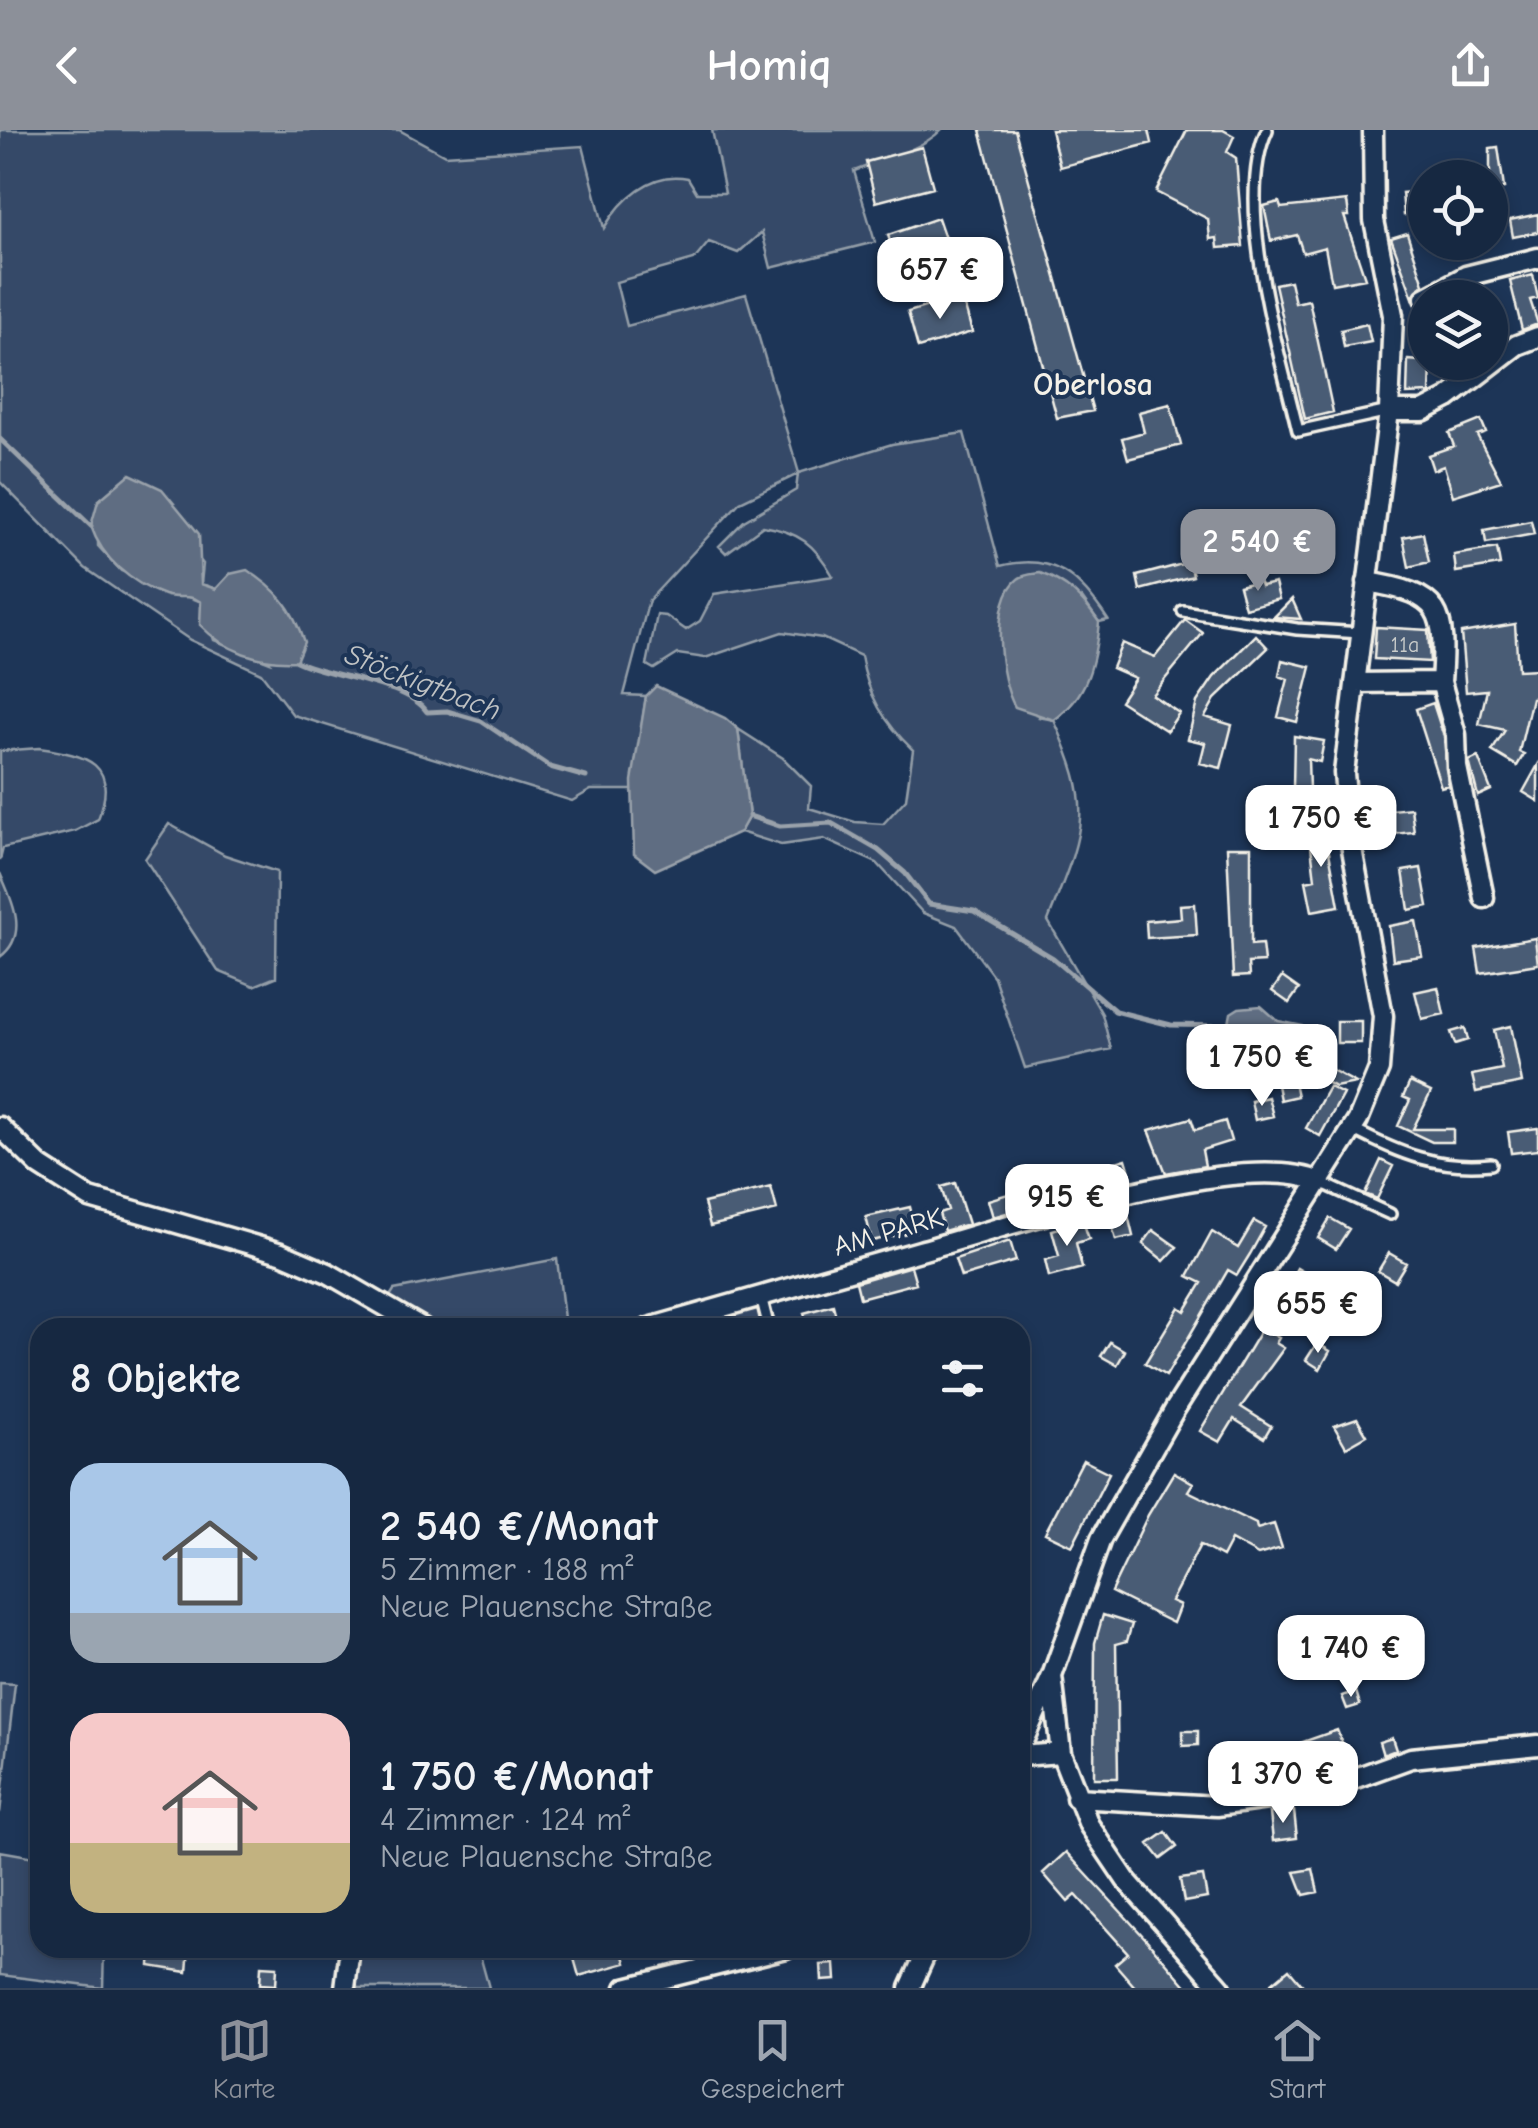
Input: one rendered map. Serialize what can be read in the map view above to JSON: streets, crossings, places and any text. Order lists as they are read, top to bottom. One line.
{"streets":{"street":["AM PARK"]},"districts":["Oberlosa"],"water":["Stöckigtbach"],"house_numbers":["11a"],"page":{"header":"Homiq","price":["657 €","2 540 €","1 750 €","1 750 €","915 €","655 €","1 740 €","1 370 €"],"heading":"8 Objekte","list":[{"name":"2 540 €/Monat","note":"5 Zimmer · 188 m² · Neue Plauensche Straße"},{"name":"1 750 €/Monat","note":"4 Zimmer · 124 m² · Neue Plauensche Straße"}],"tabs":["Karte","Gespeichert","Start"]}}
